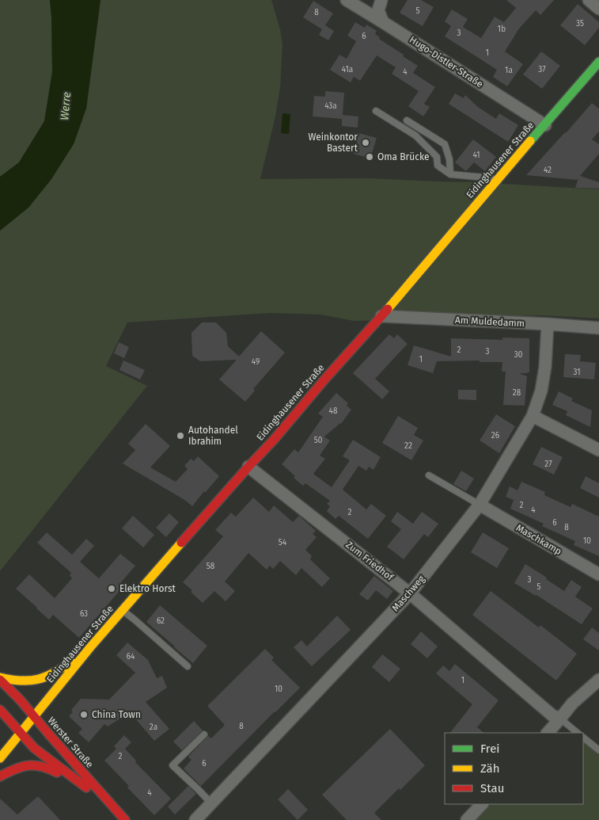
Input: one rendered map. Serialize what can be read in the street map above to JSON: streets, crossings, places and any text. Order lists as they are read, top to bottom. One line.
{"streets":{"main road":["Eidinghausener Straße","Werster Straße"],"street":["Hugo-Distler-Straße","Am Muldedamm","Maschkamp","Zum Friedhof","Maschweg"]},"crossings":[["Hugo-Distler-Straße","Eidinghausener Straße"],["Eidinghausener Straße","Am Muldedamm"],["Eidinghausener Straße","Zum Friedhof"],["Eidinghausener Straße","Werster Straße"],["Am Muldedamm","Maschweg"],["Maschkamp","Maschweg"],["Zum Friedhof","Maschweg"]],"water":["Werre"],"places":["Weinkontor Bastert","Oma Brücke","Autohandel Ibrahim","Elektro Horst","China Town"],"house_numbers":["5","8","35","1b","3","6","1","41a","37","1a","4","43a","41","42","2","3","30","1","49","31","28","48","26","50","22","27","2","4","2","6","8","10","54","58","3","5","63","62","64","1","10","8","2a","2","6","4"],"legend":["Frei","Zäh","Stau"]}
